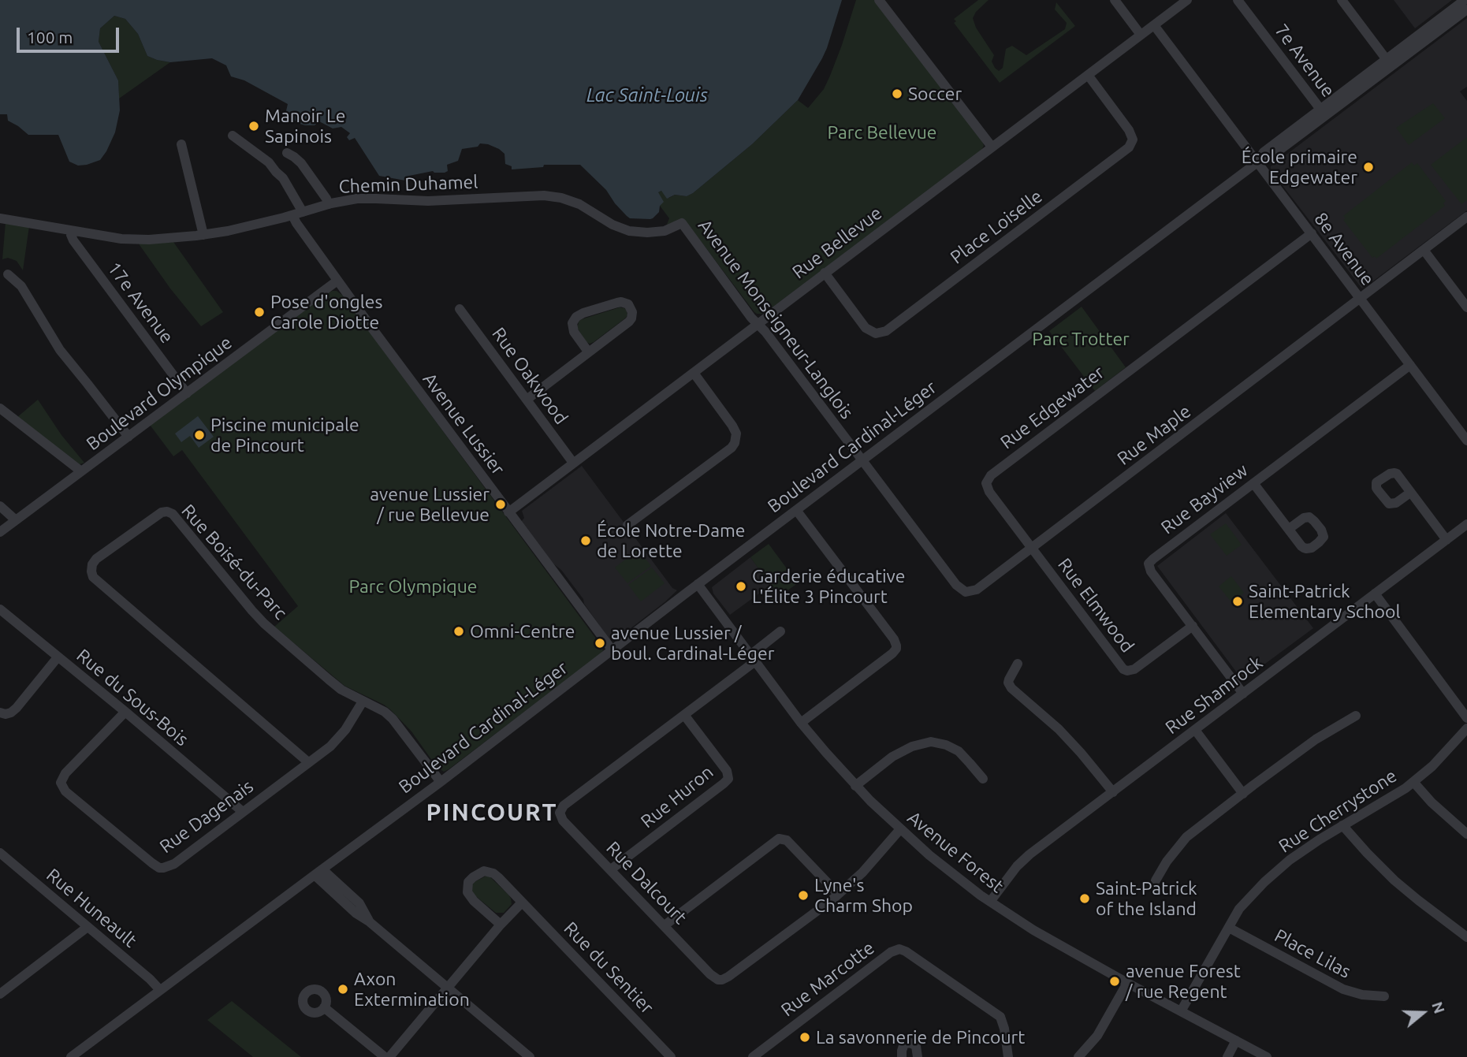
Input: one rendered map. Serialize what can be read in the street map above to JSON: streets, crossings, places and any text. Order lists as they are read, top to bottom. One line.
{"streets":{"street":["7e Avenue","Chemin Duhamel","Place Loiselle","Rue Bellevue","8e Avenue","17e Avenue","Avenue Monseigneur-Langlois","Rue Oakwood","Boulevard Olympique","Rue Edgewater","Avenue Lussier","Rue Maple","Boulevard Cardinal-Léger","Rue Bayview","Rue Boisé-du-Parc","Rue Elmwood","Rue Shamrock","Rue du Sous-Bois","Rue Huron","Rue Cherrystone","Rue Dagenais","Avenue Forest","Rue Dalcourt","Rue Huneault","Place Lilas","Rue du Sentier","Rue Marcotte"]},"crossings":[["7e Avenue","Boulevard Cardinal-Léger"],["Chemin Duhamel","17e Avenue"],["Chemin Duhamel","Avenue Monseigneur-Langlois"],["Chemin Duhamel","Avenue Lussier"],["Place Loiselle","Rue Bellevue"],["Rue Bellevue","8e Avenue"],["Rue Bellevue","Avenue Monseigneur-Langlois"],["Rue Bellevue","Rue Oakwood"],["Rue Bellevue","Avenue Lussier"],["8e Avenue","Rue Edgewater"],["8e Avenue","Rue Maple"],["8e Avenue","Boulevard Cardinal-Léger"],["8e Avenue","Rue Bayview"],["17e Avenue","Boulevard Olympique"],["Avenue Monseigneur-Langlois","Rue Maple"],["Avenue Monseigneur-Langlois","Boulevard Cardinal-Léger"],["Boulevard Olympique","Avenue Lussier"],["Rue Edgewater","Rue Maple"],["Rue Edgewater","Rue Elmwood"],["Avenue Lussier","Boulevard Cardinal-Léger"],["Rue Maple","Rue Elmwood"],["Boulevard Cardinal-Léger","Rue Boisé-du-Parc"],["Boulevard Cardinal-Léger","Avenue Forest"],["Boulevard Cardinal-Léger","Rue Huneault"],["Rue Bayview","Rue Elmwood"],["Rue Bayview","Rue Shamrock"],["Rue Boisé-du-Parc","Rue Dagenais"],["Rue Shamrock","Avenue Forest"],["Rue du Sous-Bois","Rue Dagenais"],["Rue Huron","Rue Dalcourt"],["Rue Cherrystone","Avenue Forest"],["Rue Cherrystone","Place Lilas"],["Avenue Forest","Rue Dalcourt"]],"districts":["PINCOURT"],"water":["Lac Saint-Louis"],"parks":["Parc Bellevue","Parc Trotter","Parc Olympique"],"places":["Soccer","Manoir Le Sapinois","École primaire Edgewater","Pose d'ongles Carole Diotte","Piscine municipale de Pincourt","avenue Lussier / rue Bellevue","École Notre-Dame de Lorette","Garderie éducative L'Élite 3 Pincourt","Saint-Patrick Elementary School","Omni-Centre","avenue Lussier / boul. Cardinal-Léger","Lyne's Charm Shop","Saint-Patrick of the Island","avenue Forest / rue Regent","Axon Extermination","La savonnerie de Pincourt"],"scale_bar":"100 m","north":"right"}
